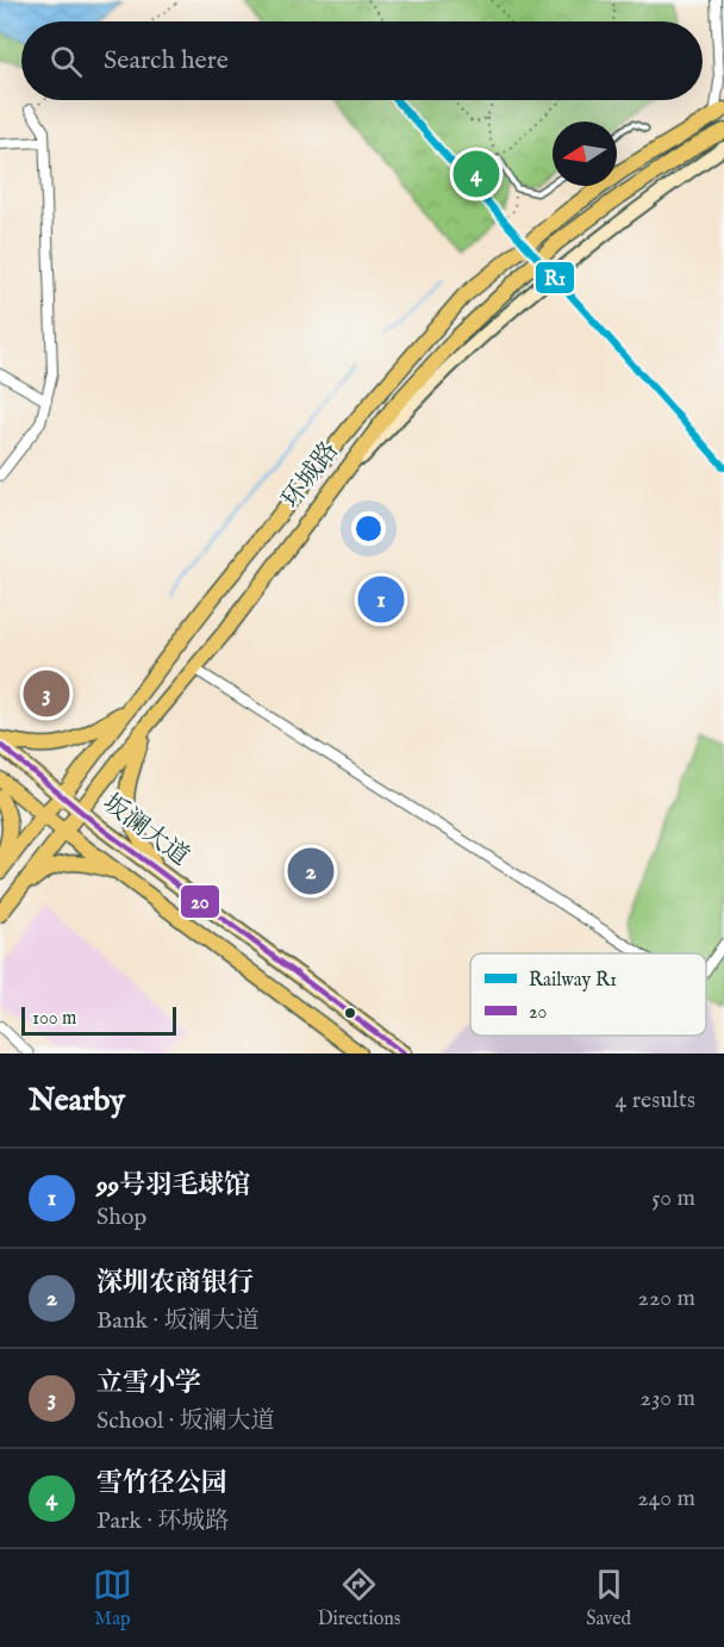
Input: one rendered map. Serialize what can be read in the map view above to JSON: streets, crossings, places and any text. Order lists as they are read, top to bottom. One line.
{"streets":{"main road":["环城路","坂澜大道"]},"crossings":[["环城路","坂澜大道"]],"lines":["rail line R1","transit line 20"],"legend":["Railway R1","20"],"scale_bar":"100 m","north":"left","page":{"search":"Search here","pins":["4","1","3","2"],"scale":"100 m","heading":["Nearby","4 results"],"list":[{"mark":"1","name":"99号羽毛球馆","note":"Shop","value":"50 m"},{"mark":"2","name":"深圳农商银行","note":"Bank · 坂澜大道","value":"220 m"},{"mark":"3","name":"立雪小学","note":"School · 坂澜大道","value":"230 m"},{"mark":"4","name":"雪竹径公园","note":"Park · 环城路","value":"240 m"}],"nav":["Map","Directions","Saved"]}}
